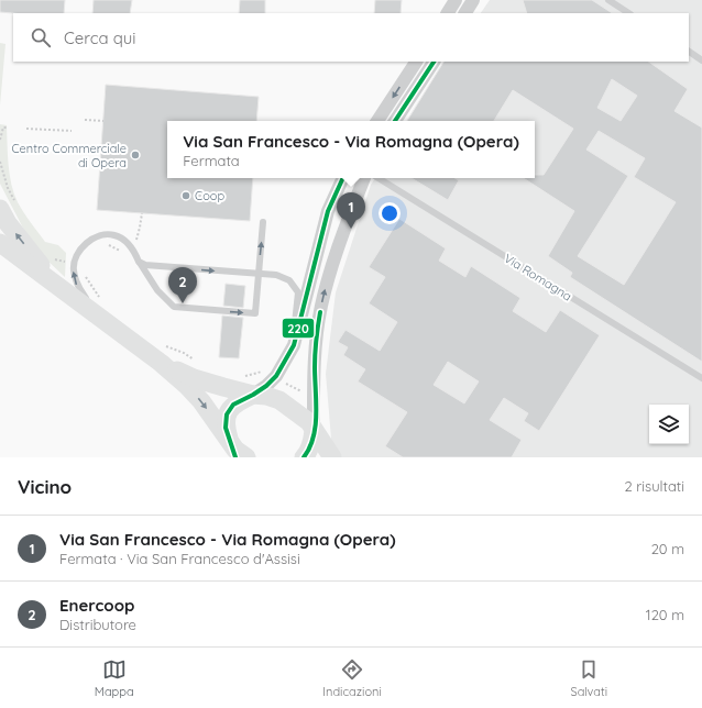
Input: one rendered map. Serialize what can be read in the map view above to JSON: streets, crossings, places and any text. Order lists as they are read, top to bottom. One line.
{"streets":{"lane":["Via Romagna"]},"places":["Centro Commerciale di Opera","Coop"],"lines":["transit line 220"],"page":{"search":"Cerca qui","popup":["Via San Francesco - Via Romagna (Opera)","Fermata"],"pins":["1","2"],"heading":["Vicino","2 risultati"],"list":[{"mark":"1","name":"Via San Francesco - Via Romagna (Opera)","note":"Fermata · Via San Francesco d'Assisi","value":"20 m"},{"mark":"2","name":"Enercoop","note":"Distributore","value":"120 m"}],"nav":["Mappa","Indicazioni","Salvati"]}}
